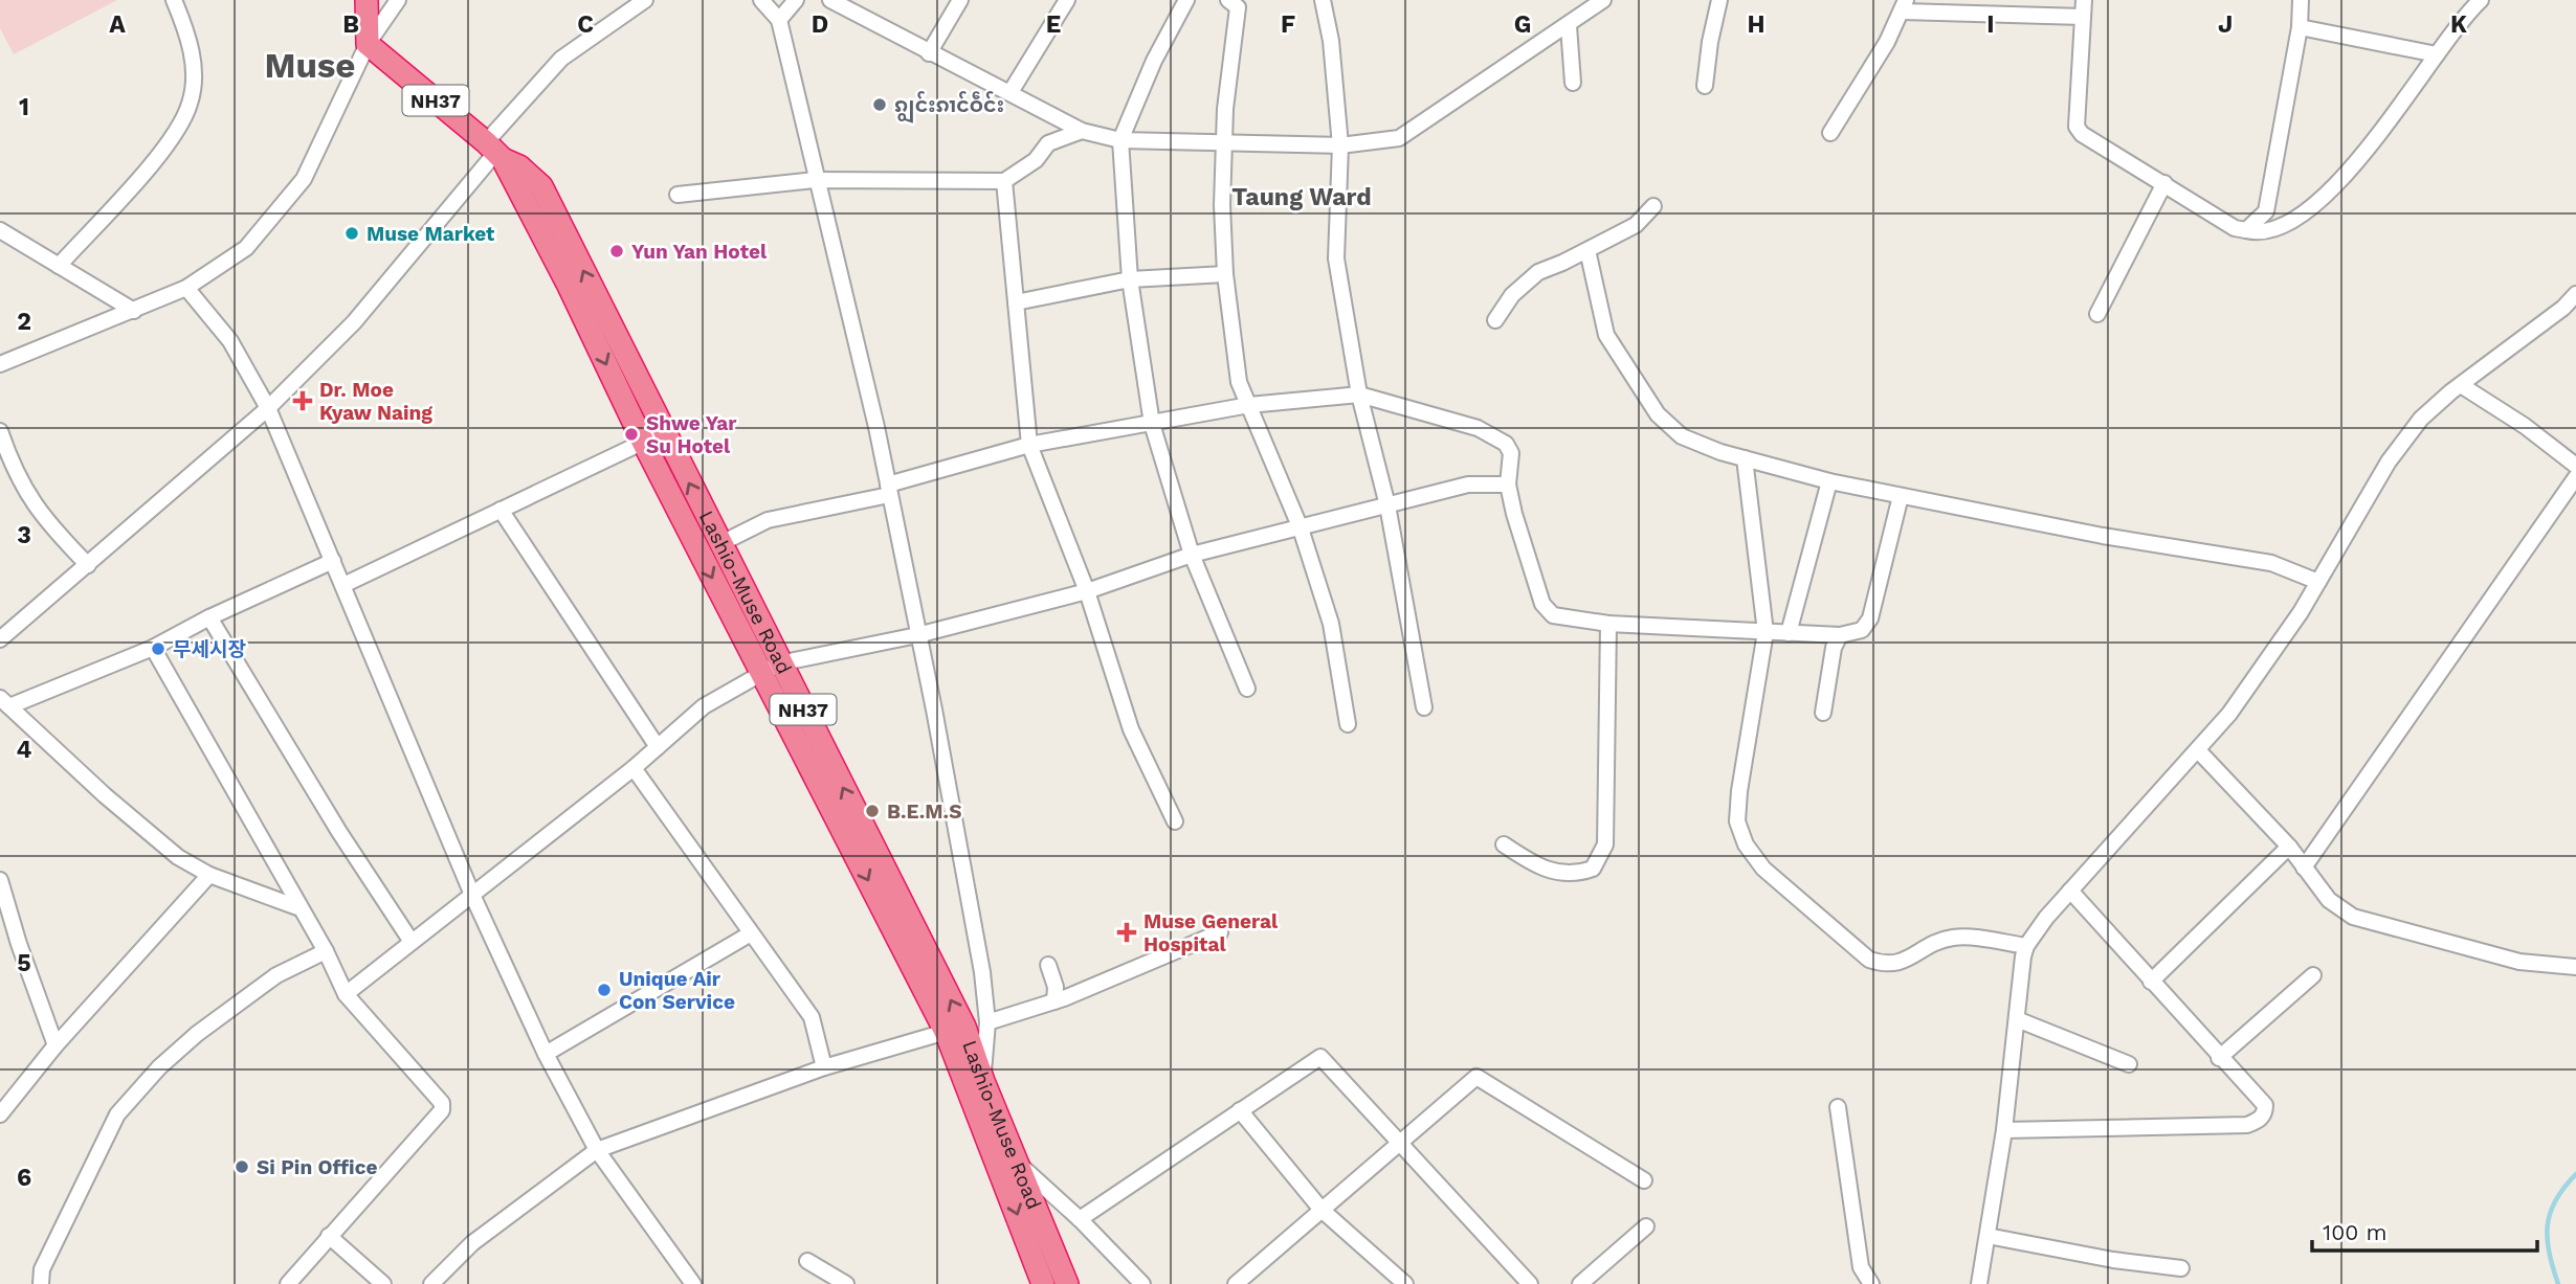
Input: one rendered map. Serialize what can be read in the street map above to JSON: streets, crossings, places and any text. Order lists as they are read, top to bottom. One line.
{"streets":{"highway":["NH37","Lashio-Muse Road"]},"districts":["Muse","Taung Ward"],"places":{"other":["ၵျွင်းၵၢင်ဝဵင်း","Muse Market","Yun Yan Hotel","Shwe Yar Su Hotel","무세시장","B.E.M.S","Unique Air Con Service","Si Pin Office"],"health":["Dr. Moe Kyaw Naing","Muse General Hospital"]},"scale_bar":"100 m","grid":{"columns":["A","B","C","D","E","F","G","H","I","J","K"],"rows":["1","2","3","4","5","6"]}}
